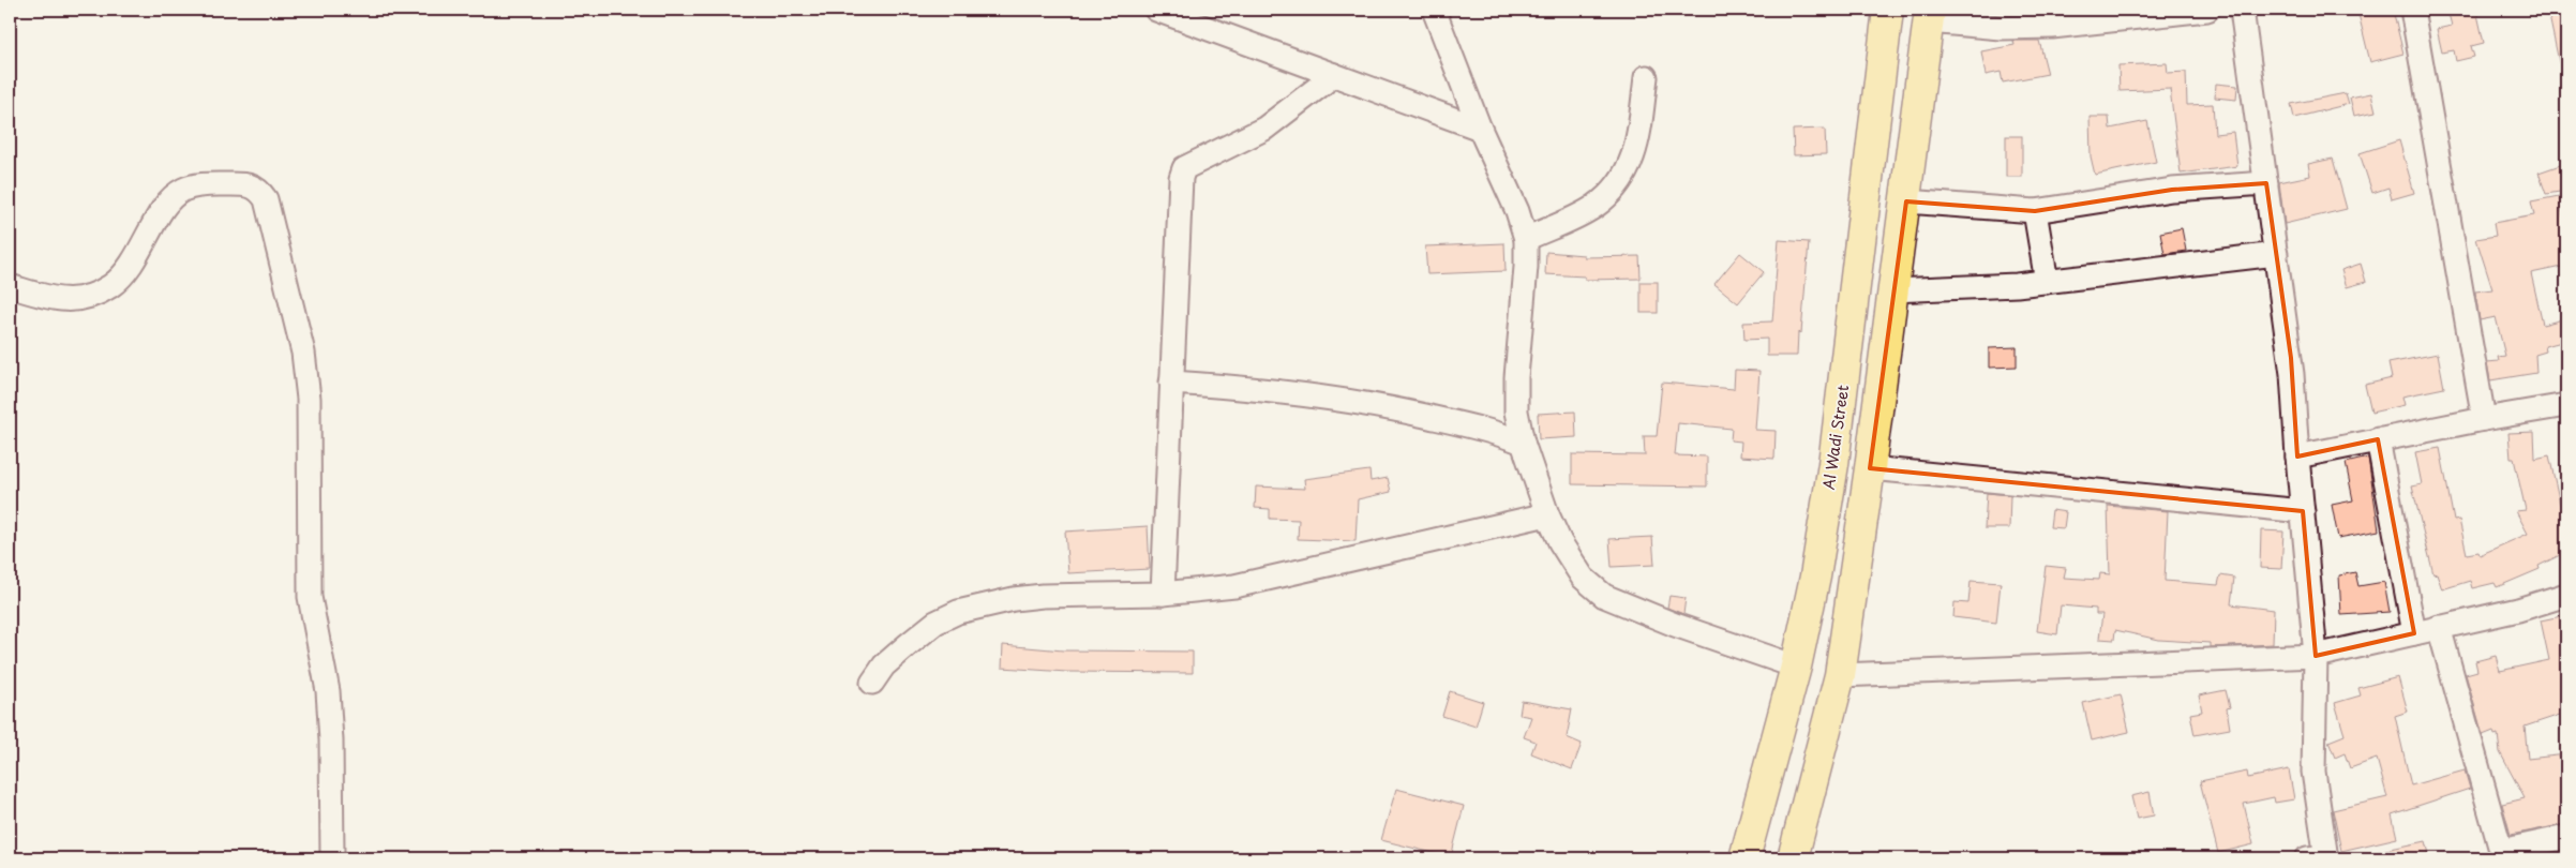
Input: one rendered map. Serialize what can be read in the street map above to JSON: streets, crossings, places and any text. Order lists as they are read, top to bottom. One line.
{"streets":{"main road":["Al Wadi Street"]}}
